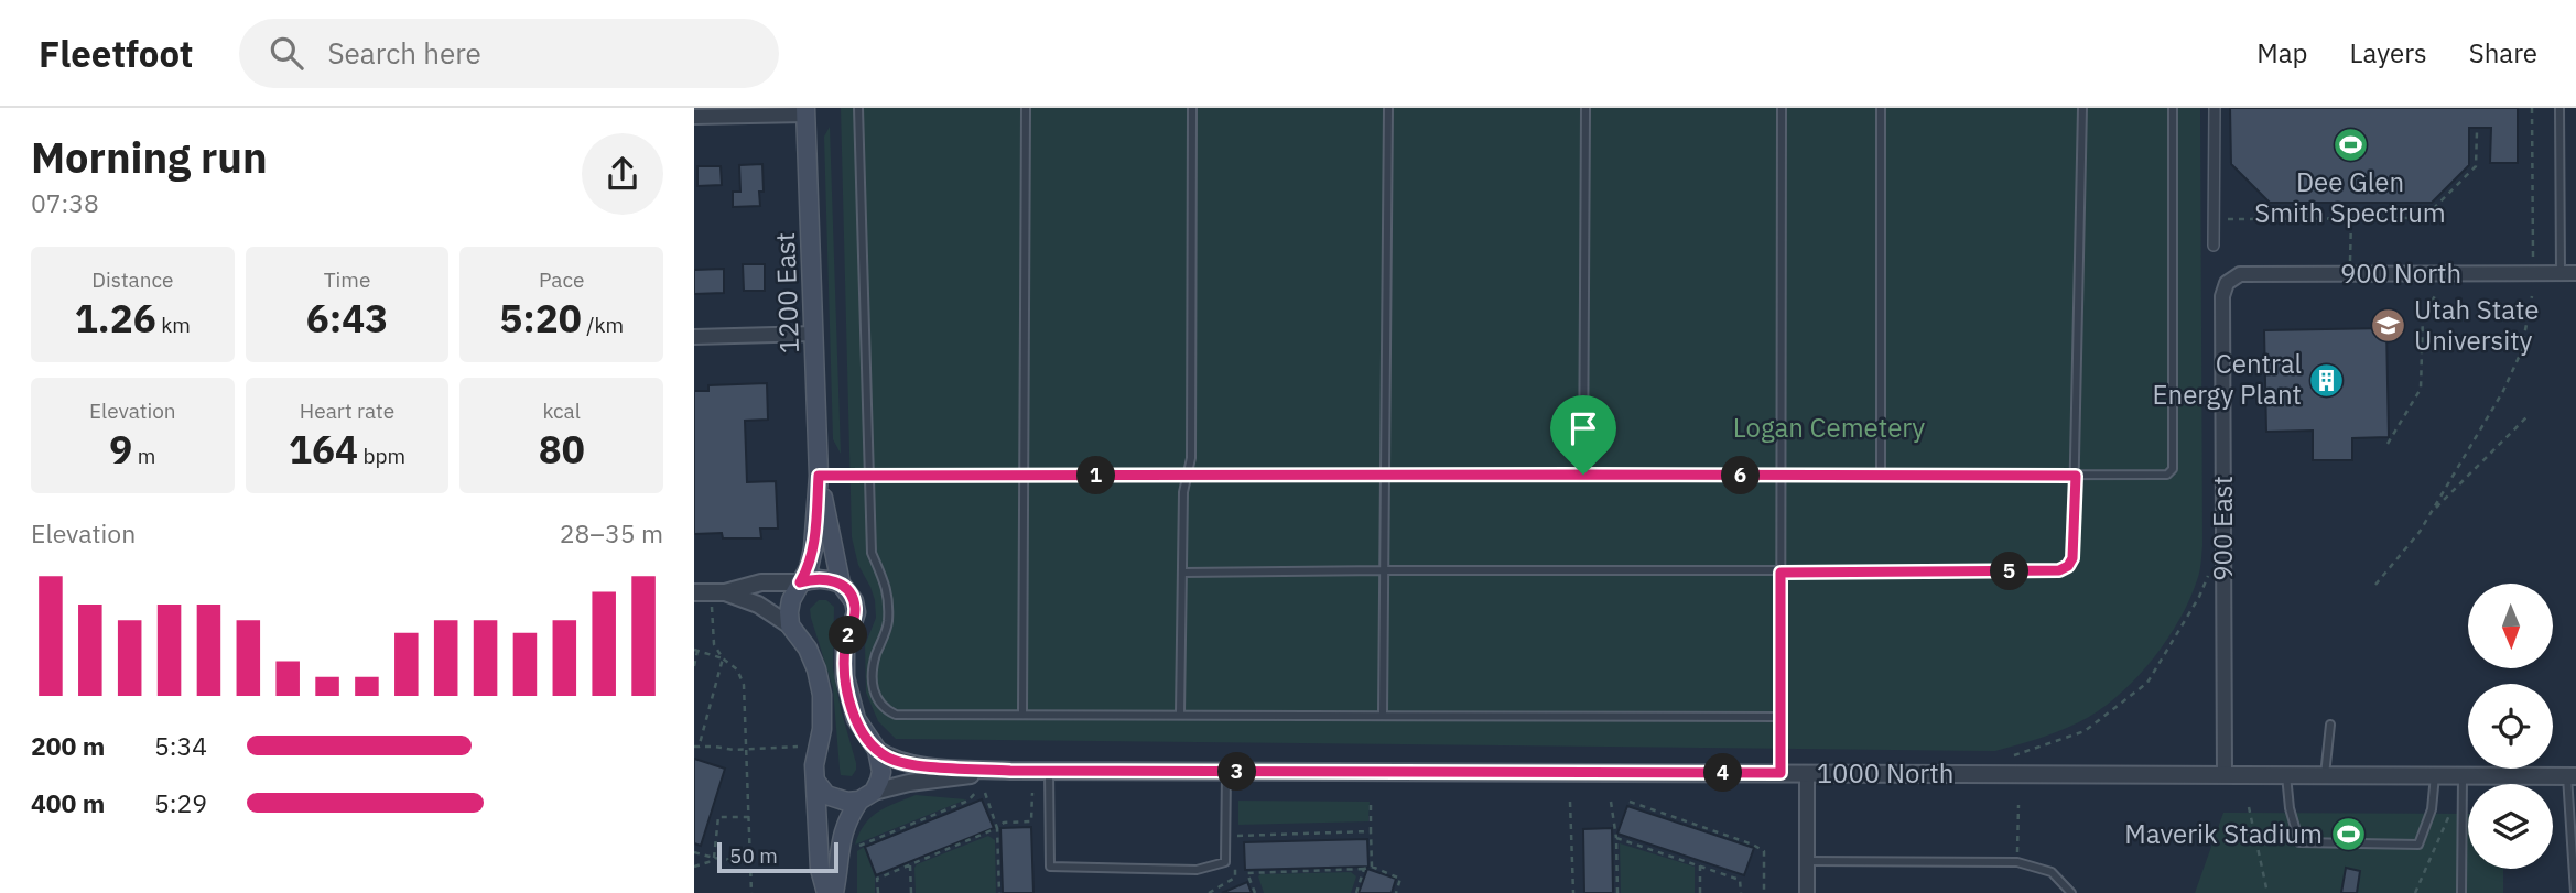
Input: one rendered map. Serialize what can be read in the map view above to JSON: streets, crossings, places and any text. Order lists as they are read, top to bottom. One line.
{"streets":{"main road":["1200 East"],"street":["900 North","900 East","1000 North"]},"crossings":[["900 North","900 East"],["1200 East","1000 North"],["900 East","1000 North"]],"parks":["Logan Cemetery"],"places":{"sports":["Dee Glen Smith Spectrum","Maverik Stadium"],"school or university":["Utah State University"],"building":["Central Energy Plant"]},"scale_bar":"50 m","north":"bottom","page":{"header":"Fleetfoot","search":"Search here","nav":["Map","Layers","Share"],"heading":["Morning run","07:38"],"stats":[["Distance","1.26 km"],["Time","6:43"],["Pace","5:20 /km"],["Elevation","9 m"],["Heart rate","164 bpm"],["kcal","80"]],"pins":["1","6","5","2","3","4"],"chart":["Elevation","28–35 m"],"list":[{"name":"200 m","note":"5:34"},{"name":"400 m","note":"5:29"}],"scale":"50 m"}}
